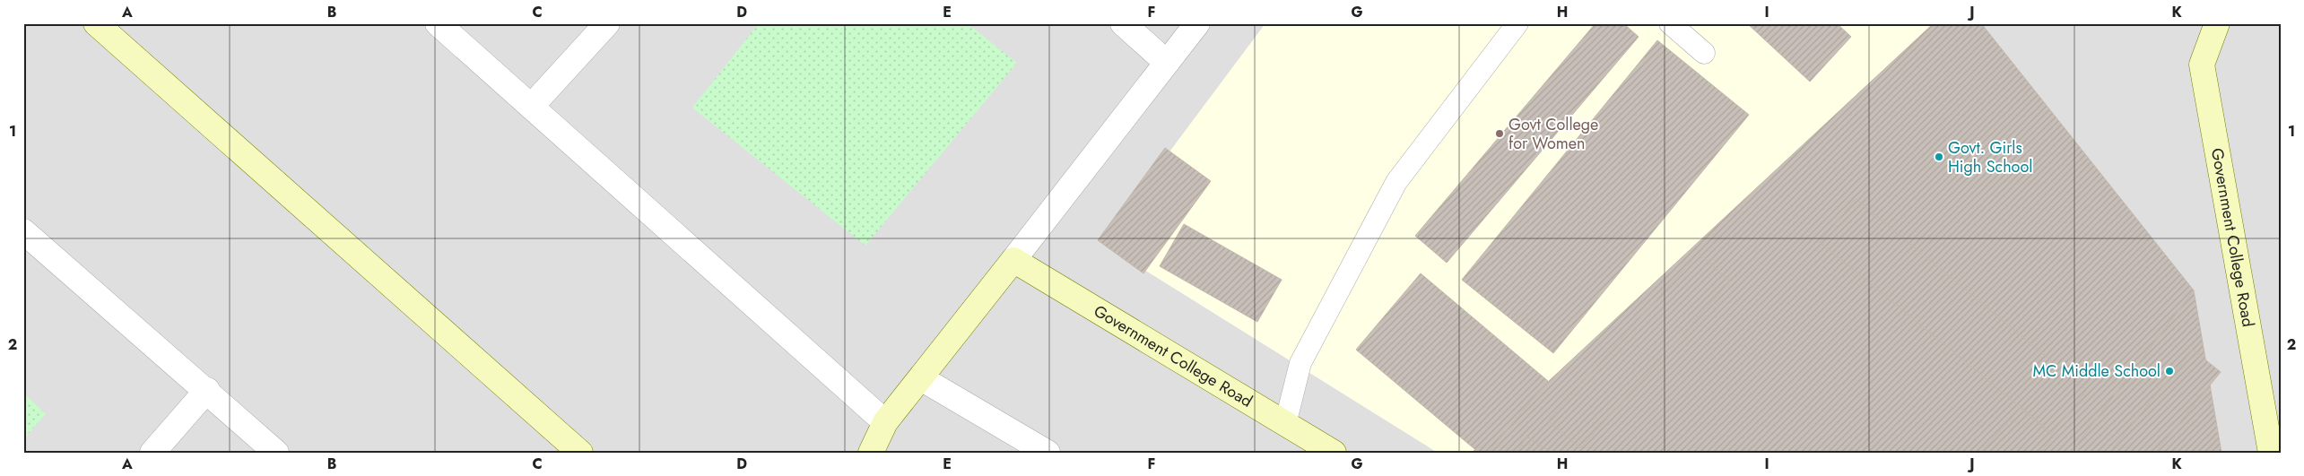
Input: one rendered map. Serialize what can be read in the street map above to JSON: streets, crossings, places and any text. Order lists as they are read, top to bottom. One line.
{"streets":{"street":["Government College Road"]},"places":["Govt College for Women","Govt. Girls High School","MC Middle School"],"grid":{"columns":["A","B","C","D","E","F","G","H","I","J","K"],"rows":["1","2"]}}
